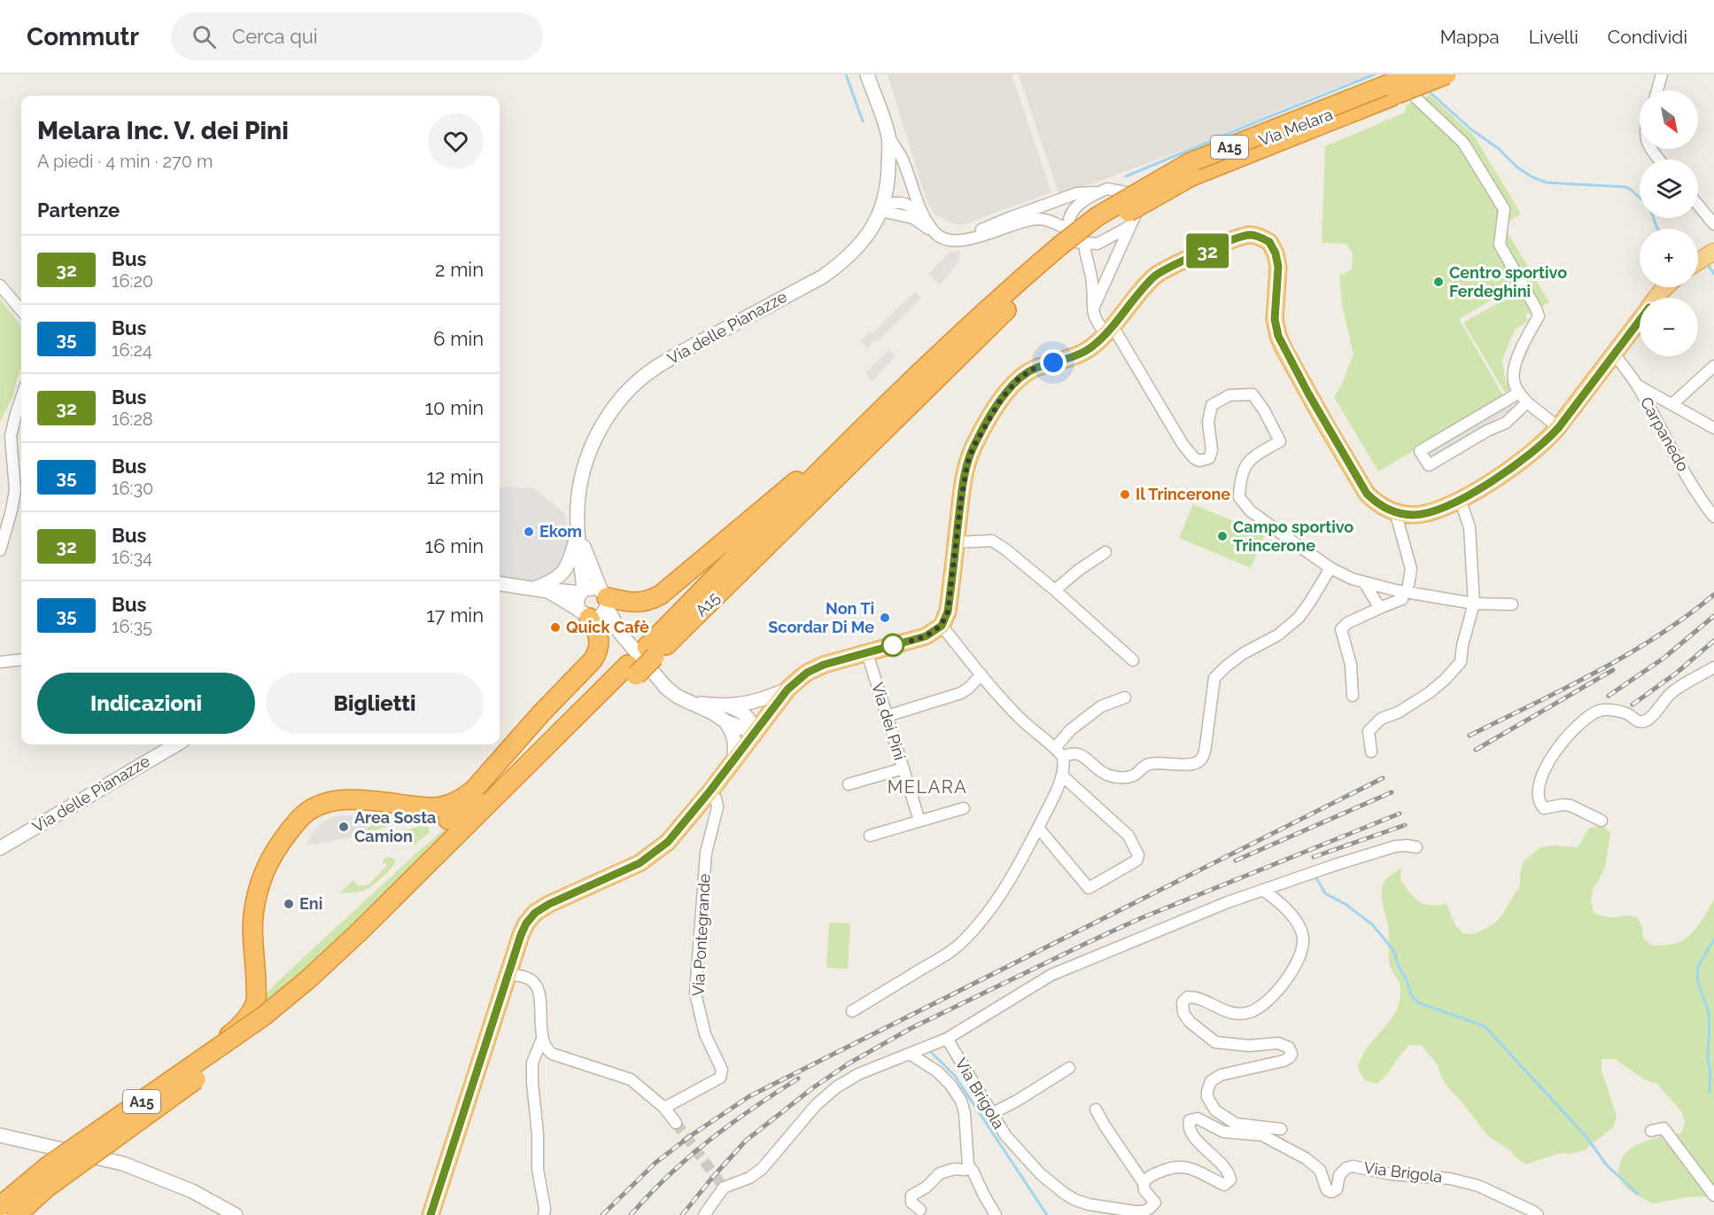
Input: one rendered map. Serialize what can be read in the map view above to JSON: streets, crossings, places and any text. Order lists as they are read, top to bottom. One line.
{"streets":{"highway":["A15"],"street":["Via Melara","Via delle Pianazze","Carpanedo","Via dei Pini","Via Pontegrande","Via Brigola"]},"crossings":[["Via Melara","A15"]],"districts":["MELARA"],"places":["Centro sportivo Ferdeghini","Il Trincerone","Ekom","Campo sportivo Trincerone","Non Ti Scordar Di Me","Quick Cafè","Area Sosta Camion","Eni"],"lines":["bus line 32"],"north":"bottom right","page":{"header":"Commutr","search":"Cerca qui","nav":["Mappa","Livelli","Condividi"],"on_map":"32","map_buttons":["+","−"],"heading":[["Melara Inc. V. dei Pini","A piedi · 4 min · 270 m"],"Partenze"],"list":[{"mark":"32","name":"Bus","note":"16:20","value":"2 min"},{"mark":"35","name":"Bus","note":"16:24","value":"6 min"},{"mark":"32","name":"Bus","note":"16:28","value":"10 min"},{"mark":"35","name":"Bus","note":"16:30","value":"12 min"},{"mark":"32","name":"Bus","note":"16:34","value":"16 min"},{"mark":"35","name":"Bus","note":"16:35","value":"17 min"}],"buttons":["Indicazioni","Biglietti"]}}
